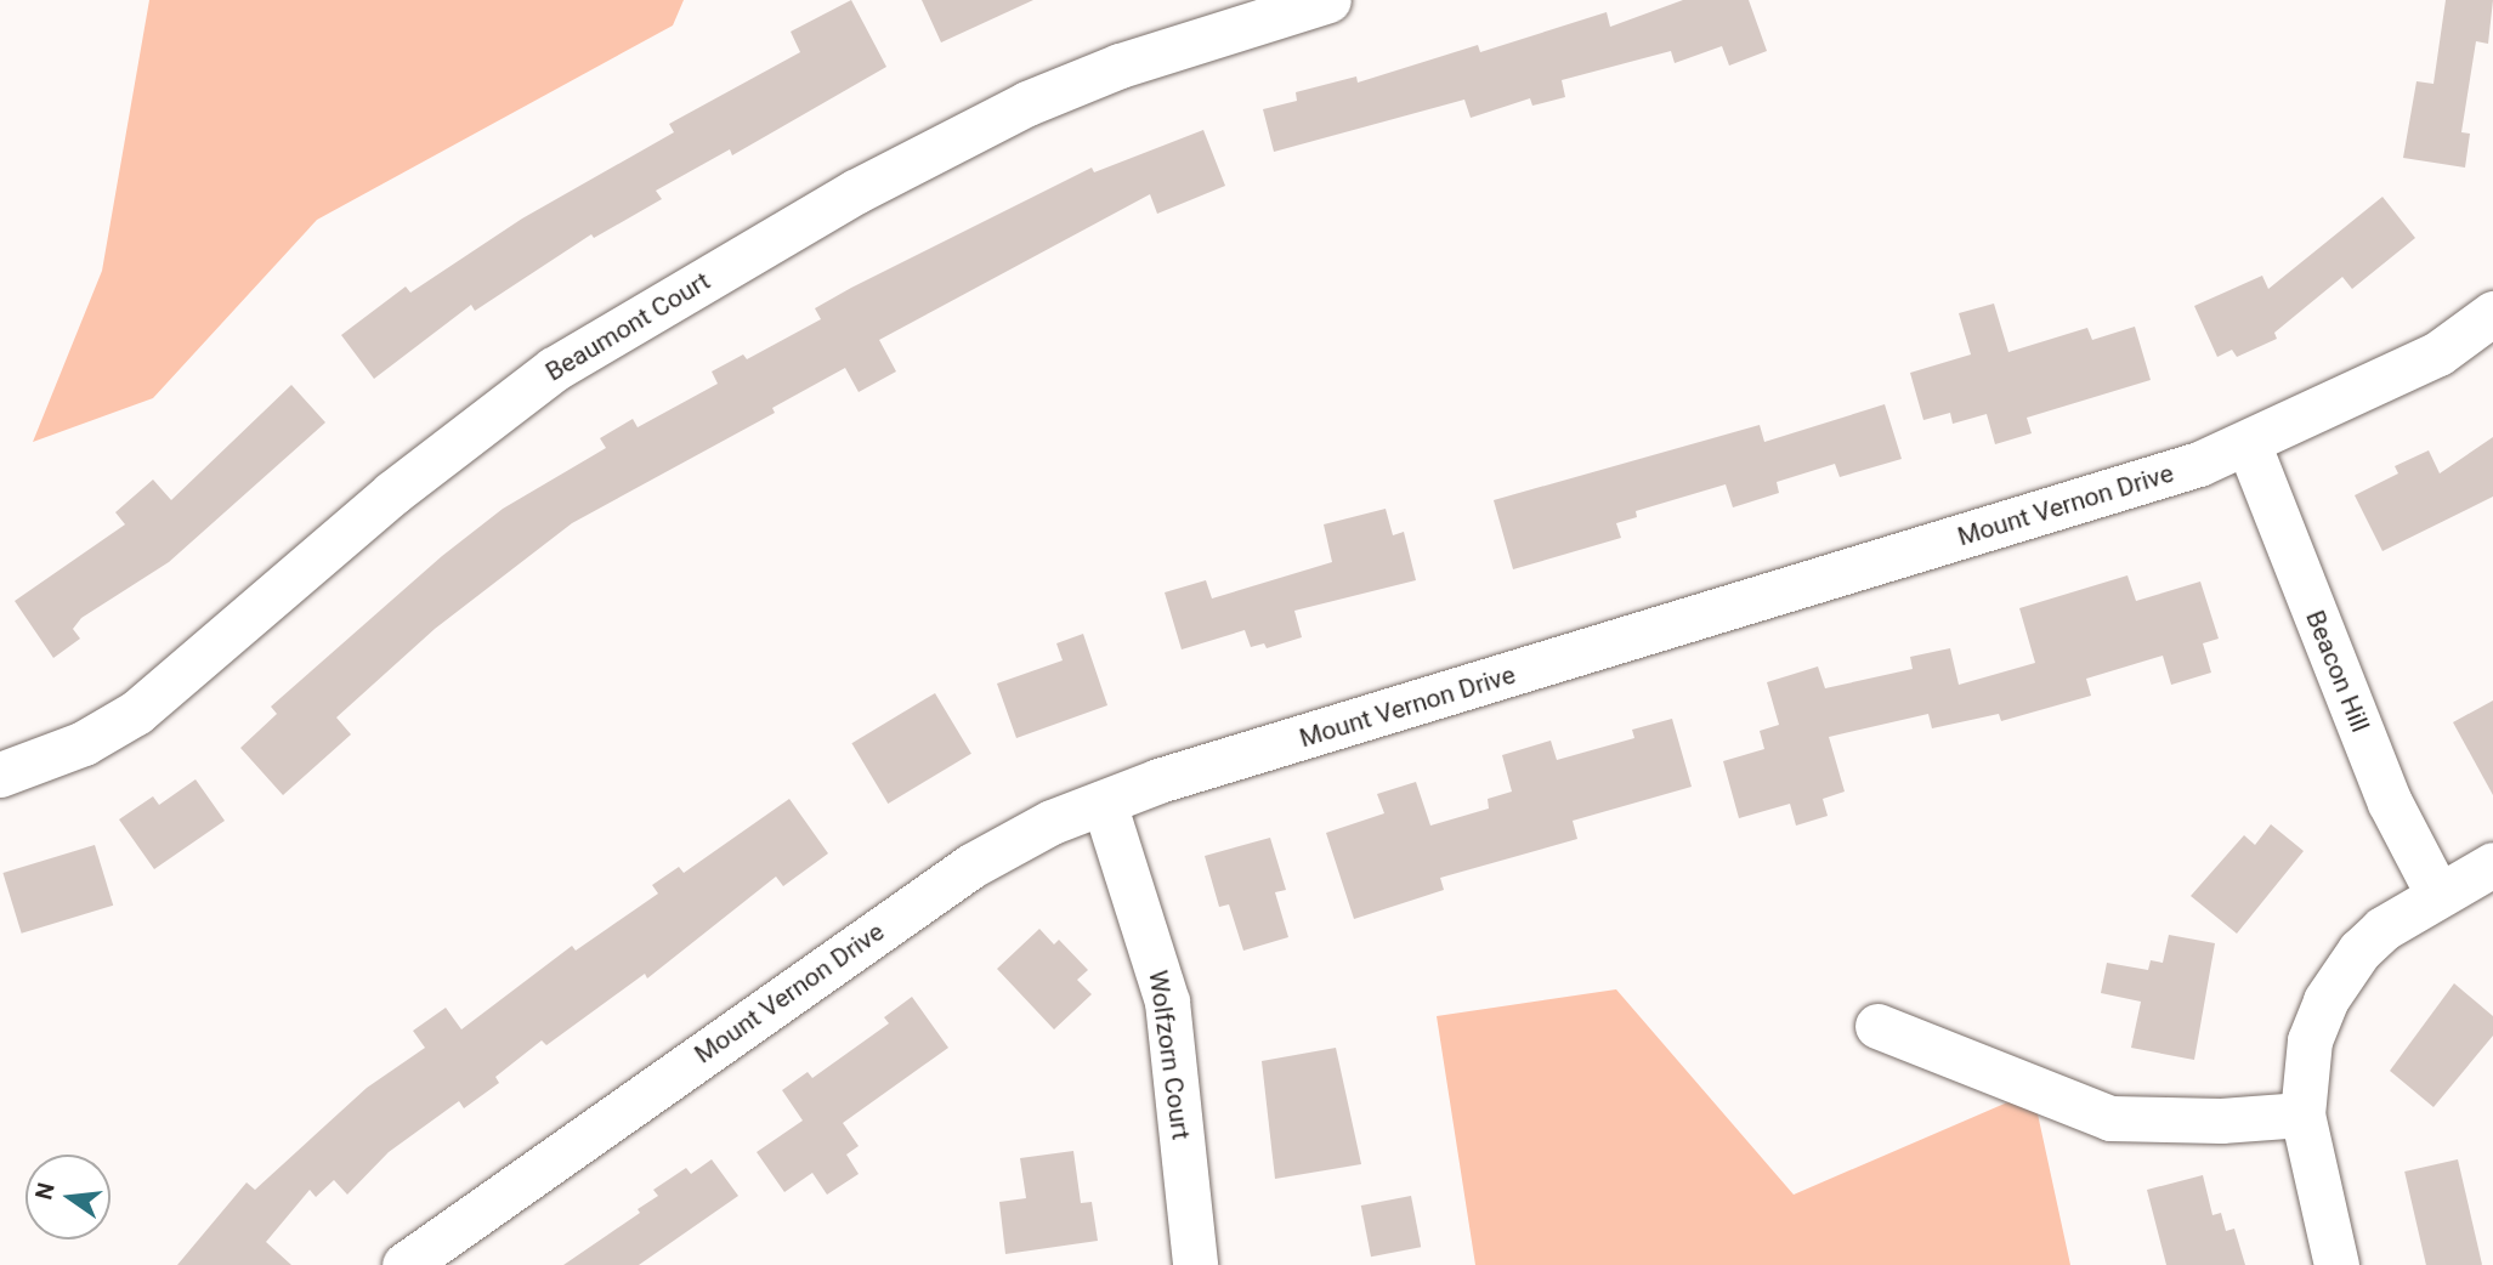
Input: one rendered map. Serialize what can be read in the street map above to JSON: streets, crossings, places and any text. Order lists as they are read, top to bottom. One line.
{"streets":{"street":["Beaumont Court","Mount Vernon Drive","Beacon Hill","Wolfzorn Court"]},"crossings":[["Mount Vernon Drive","Beacon Hill"],["Mount Vernon Drive","Wolfzorn Court"]],"north":"left"}
